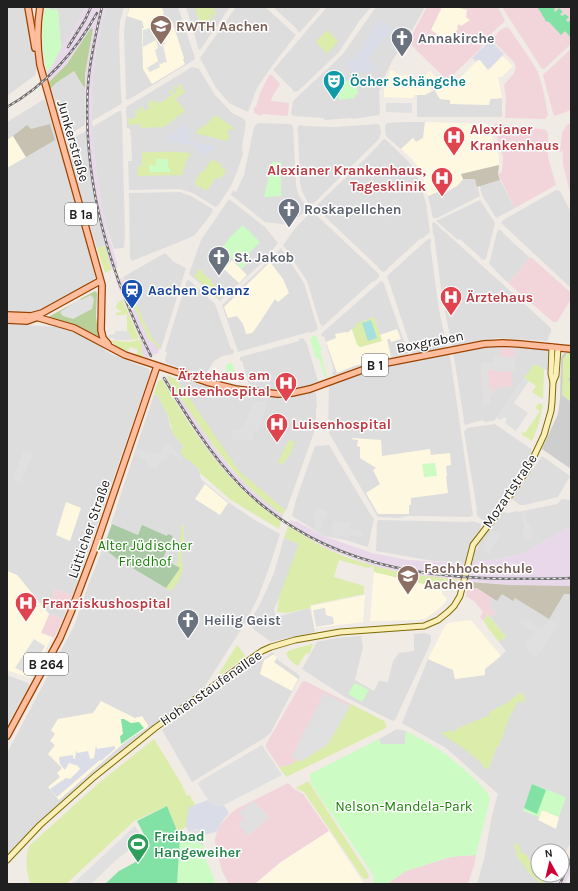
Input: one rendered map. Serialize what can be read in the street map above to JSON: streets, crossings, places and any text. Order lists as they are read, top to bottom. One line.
{"streets":{"main road":["Junkerstraße","B 1a","Boxgraben","B 1","Mozartstraße","Lütticher Straße","B 264","Hohenstaufenallee"]},"crossings":[["Junkerstraße","B 1"],["Boxgraben","B 1"],["Boxgraben","Mozartstraße"],["Boxgraben","Lütticher Straße"],["B 1","Lütticher Straße"],["Mozartstraße","Hohenstaufenallee"]],"parks":["Alter Jüdischer Friedhof","Nelson-Mandela-Park"],"places":{"school or university":["RWTH Aachen","Fachhochschule Aachen"],"church":["Annakirche","Roskapellchen","St. Jakob","Heilig Geist"],"theatre":["Öcher Schängche"],"hospital":["Alexianer Krankenhaus","Alexianer Krankenhaus, Tagesklinik","Ärztehaus","Ärztehaus am Luisenhospital","Luisenhospital","Franziskushospital"],"station":["Aachen Schanz"],"sports":["Freibad Hangeweiher"]},"north":"top"}
